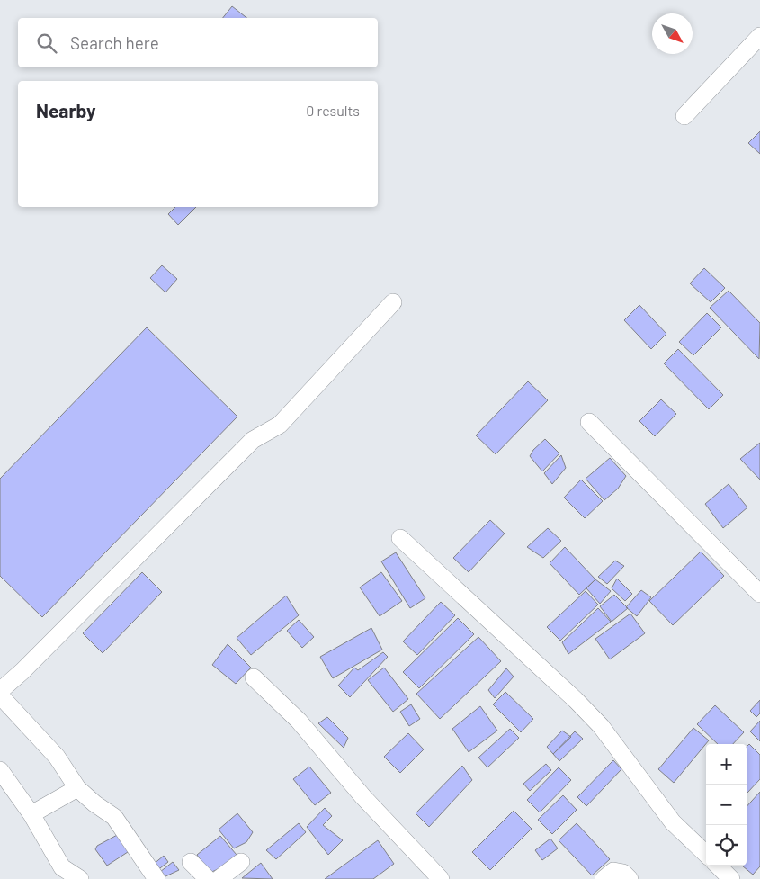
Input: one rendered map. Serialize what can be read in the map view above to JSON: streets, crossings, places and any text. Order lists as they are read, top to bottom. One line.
{"north":"bottom right","page":{"search":"Search here","heading":["Nearby","0 results"],"map_buttons":["+","−"]}}
